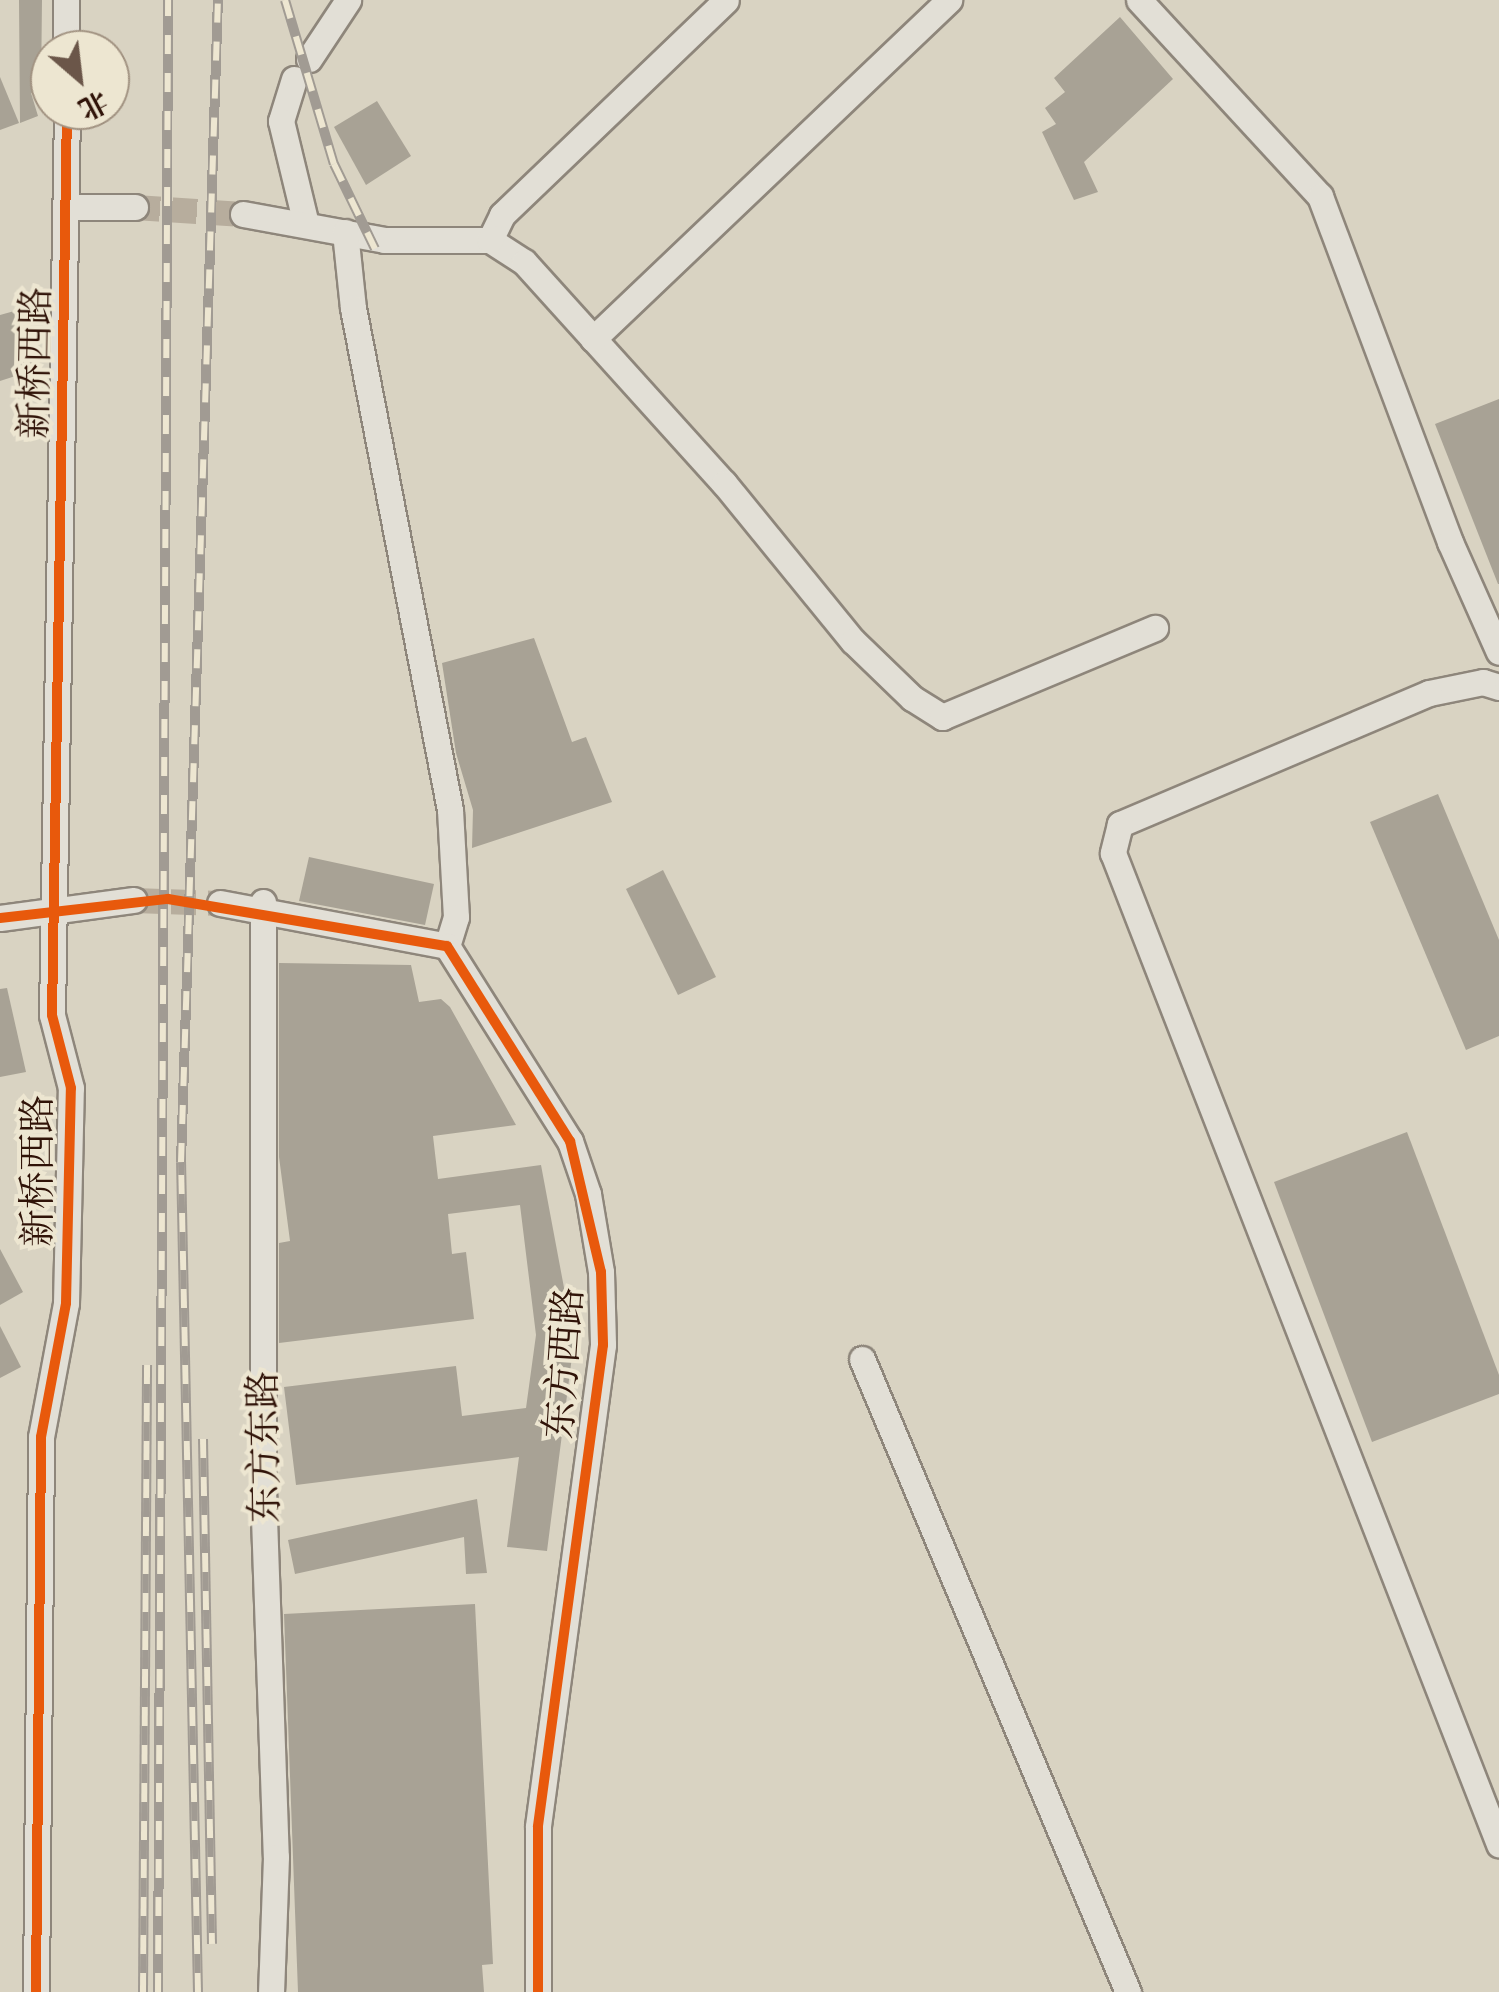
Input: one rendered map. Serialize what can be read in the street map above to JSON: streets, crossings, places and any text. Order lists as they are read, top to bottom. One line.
{"streets":{"street":["新桥西路","东方西路","东方东路"]},"north":"bottom right"}
